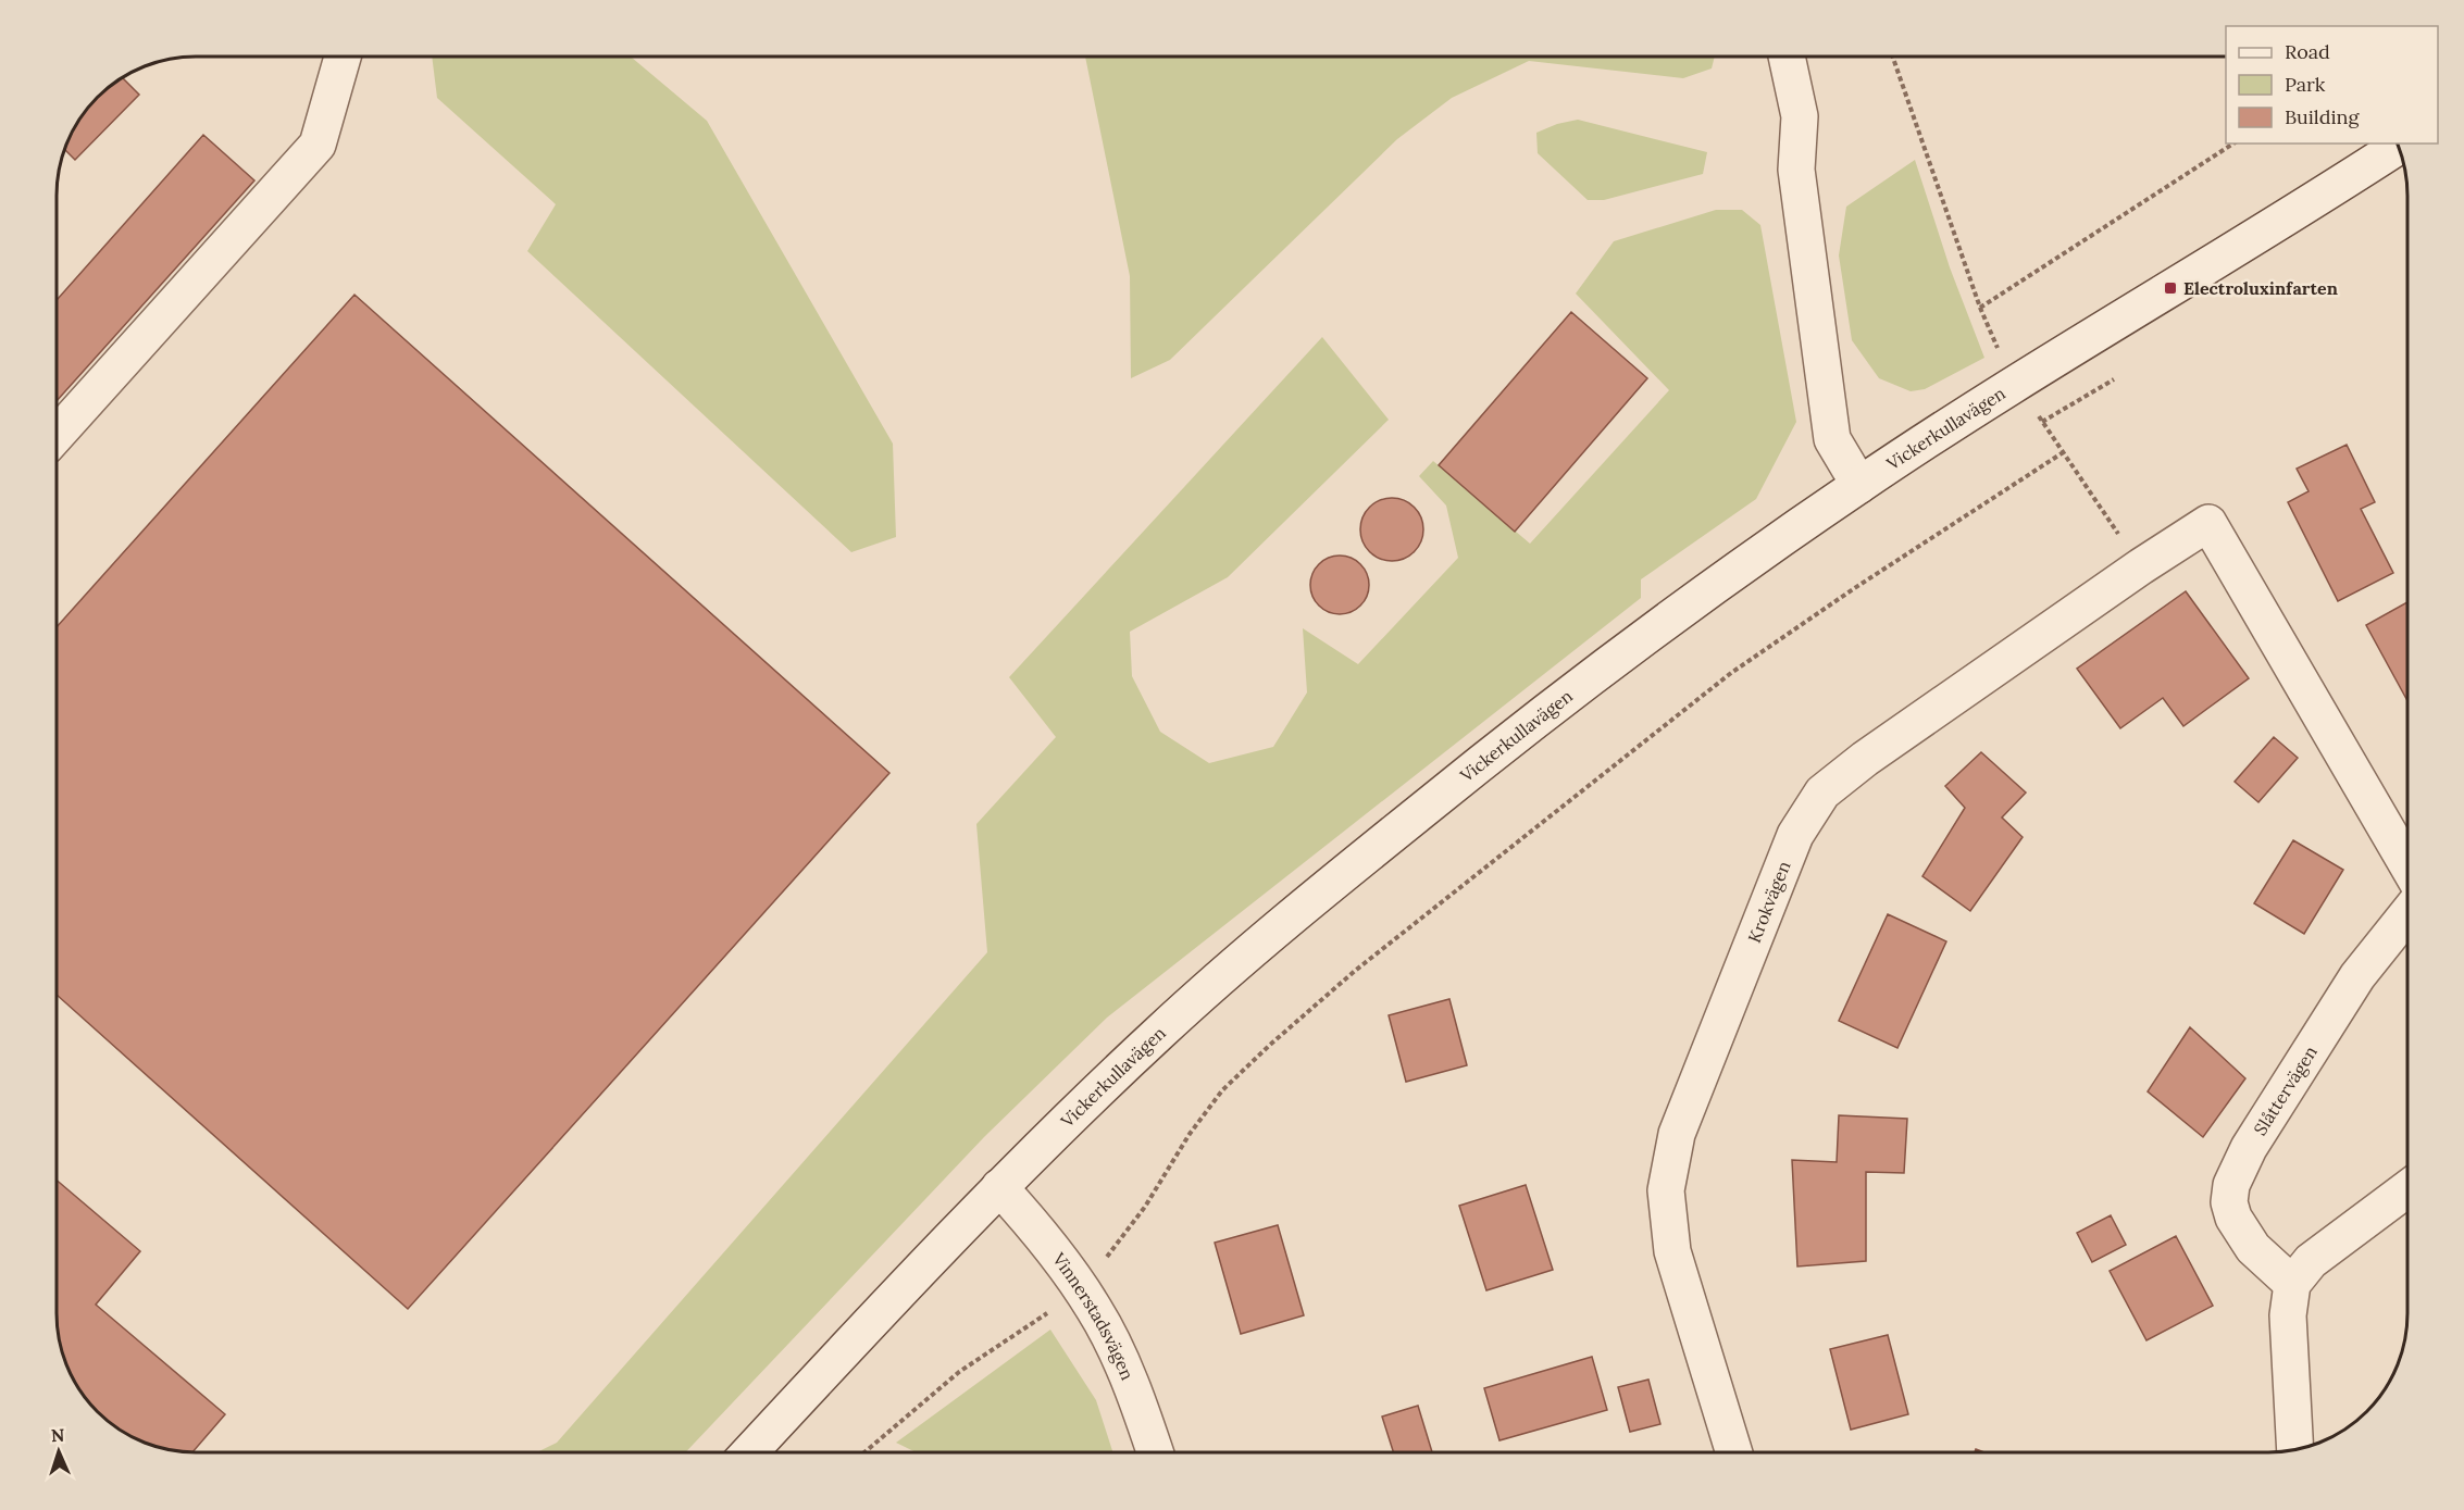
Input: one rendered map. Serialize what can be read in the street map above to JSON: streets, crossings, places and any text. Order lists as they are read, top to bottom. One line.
{"streets":{"street":["Vickerkullavägen","Krokvägen","Slåttervägen","Vinnerstadsvägen"]},"crossings":[["Vickerkullavägen","Vinnerstadsvägen"]],"places":{"transit":["Electroluxinfarten"]},"legend":["Road","Park","Building"],"north":"top"}
